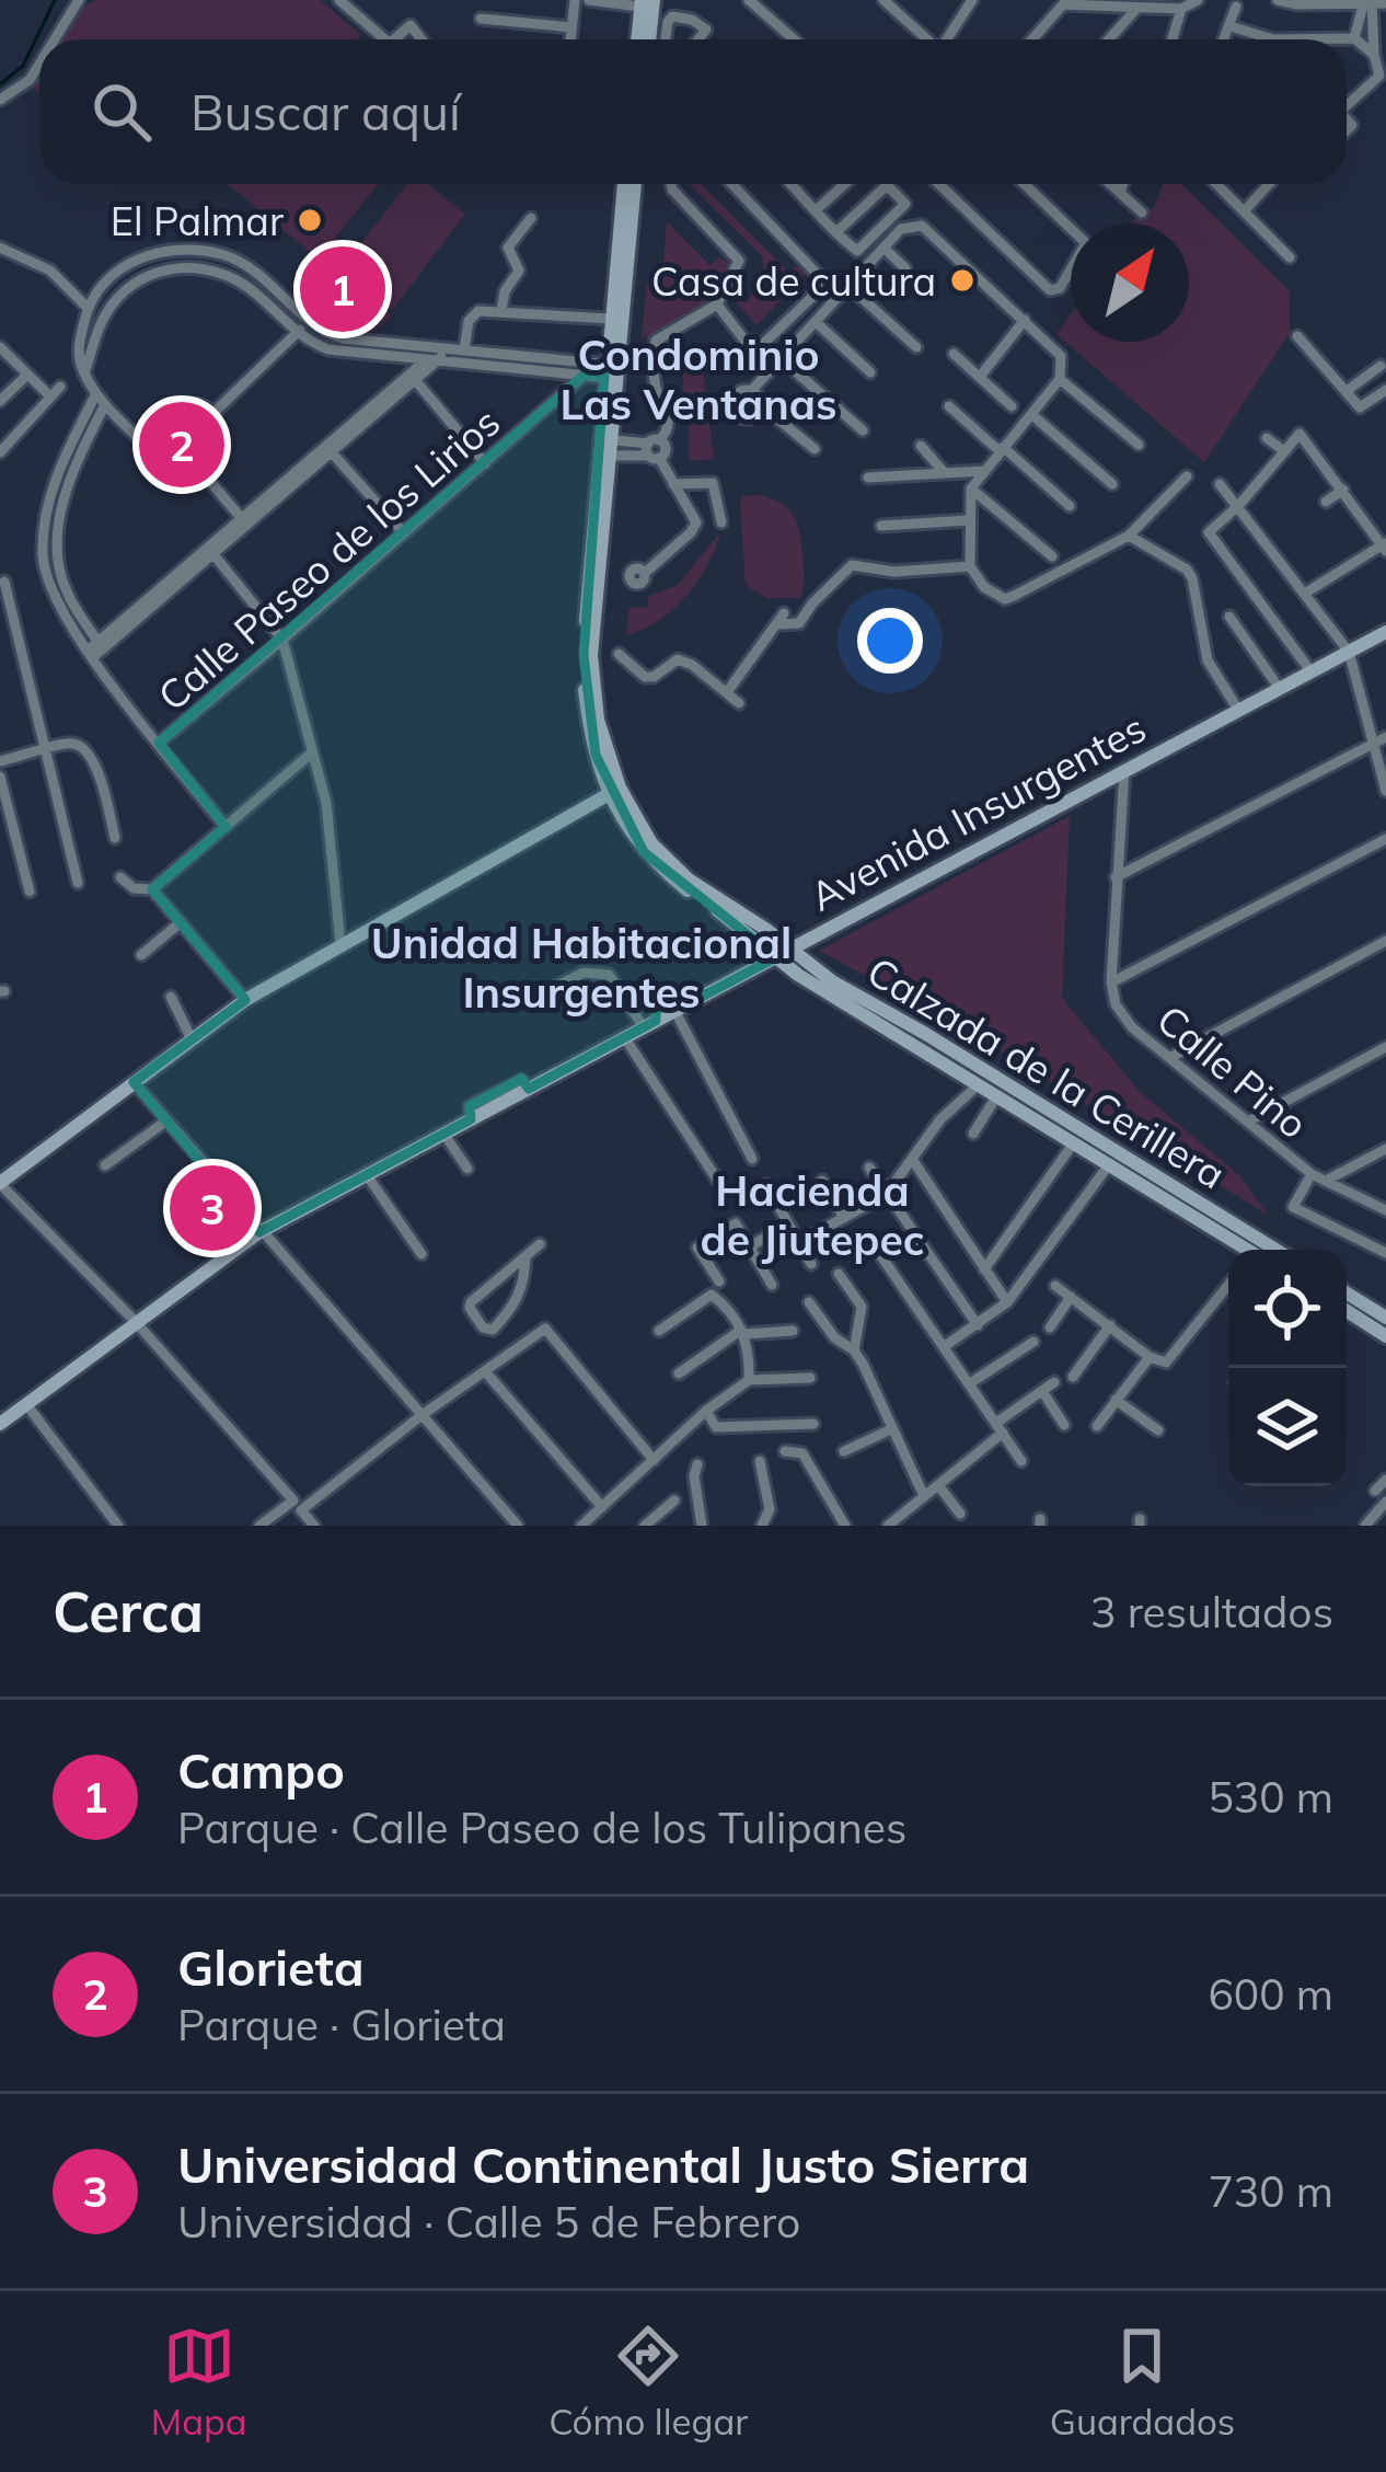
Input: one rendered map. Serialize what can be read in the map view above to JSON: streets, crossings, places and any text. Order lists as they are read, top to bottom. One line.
{"streets":{"main road":["Avenida Insurgentes","Calzada de la Cerillera"],"street":["Calle Paseo de los Lirios","Calle Pino"]},"crossings":[["Avenida Insurgentes","Calzada de la Cerillera"]],"districts":["Condominio Las Ventanas","Unidad Habitacional Insurgentes","Hacienda de Jiutepec"],"places":["El Palmar","Casa de cultura"],"north":"top right","page":{"search":"Buscar aquí","pins":["1","2","3"],"heading":["Cerca","3 resultados"],"list":[{"mark":"1","name":"Campo","note":"Parque · Calle Paseo de los Tulipanes","value":"530 m"},{"mark":"2","name":"Glorieta","note":"Parque · Glorieta","value":"600 m"},{"mark":"3","name":"Universidad Continental Justo Sierra","note":"Universidad · Calle 5 de Febrero","value":"730 m"}],"nav":["Mapa","Cómo llegar","Guardados"]}}
